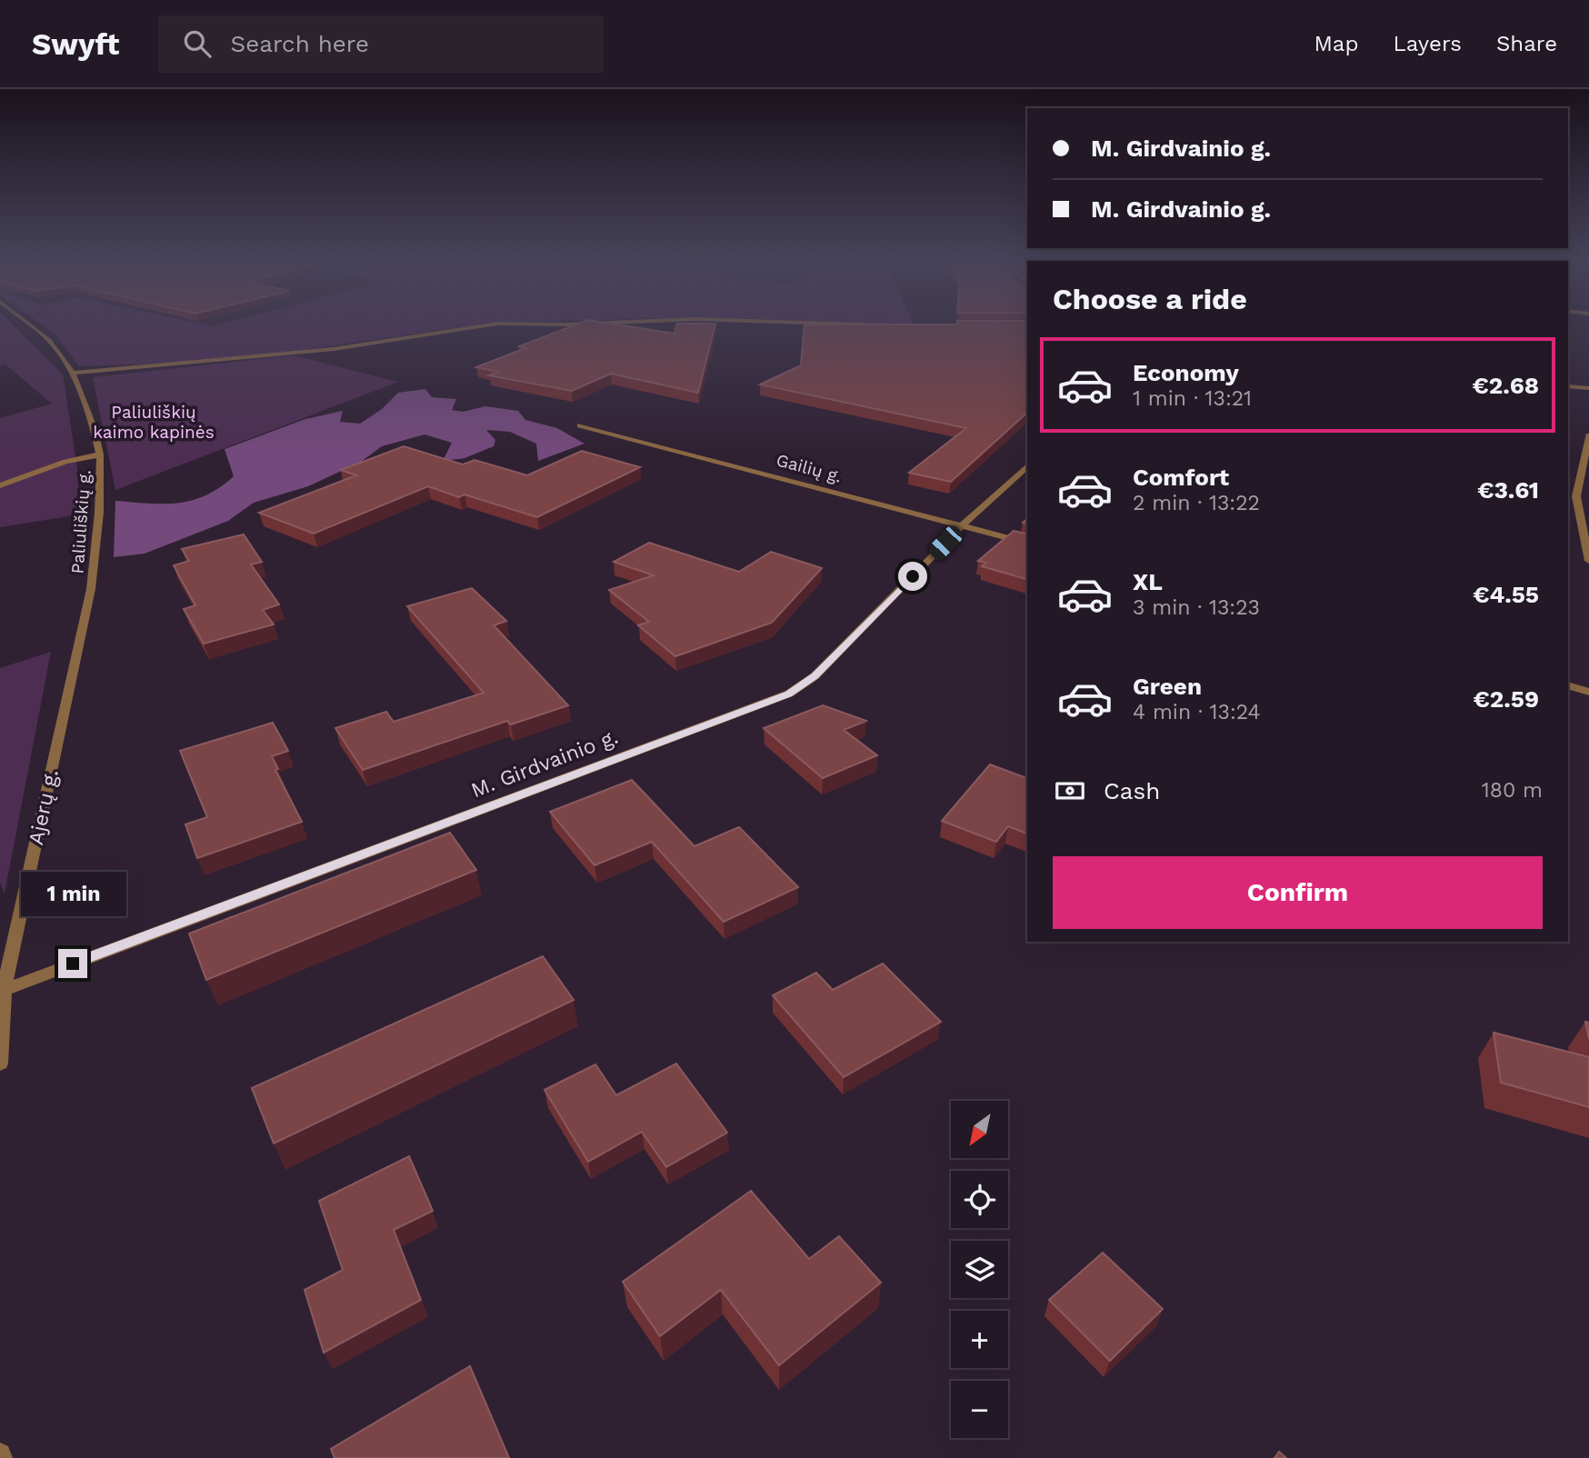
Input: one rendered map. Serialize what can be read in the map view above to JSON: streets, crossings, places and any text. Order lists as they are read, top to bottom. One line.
{"streets":{"street":["Gailių g.","Paliuliškių g.","M. Girdvainio g.","Ajerų g."]},"crossings":[["Gailių g.","M. Girdvainio g."],["Paliuliškių g.","Ajerų g."],["M. Girdvainio g.","Ajerų g."]],"parks":["Paliuliškių kaimo kapinės"],"north":"bottom left","page":{"header":"Swyft","search":"Search here","nav":["Map","Layers","Share"],"banner":["M. Girdvainio g.","M. Girdvainio g."],"heading":"Choose a ride","list":[{"name":"Economy","note":"1 min · 13:21","value":"€2.68"},{"name":"Comfort","note":"2 min · 13:22","value":"€3.61"},{"name":"XL","note":"3 min · 13:23","value":"€4.55"},{"name":"Green","note":"4 min · 13:24","value":"€2.59"}],"pay":["Cash","180 m"],"buttons":"Confirm","bubble":"1 min","map_buttons":["+","−"]}}
